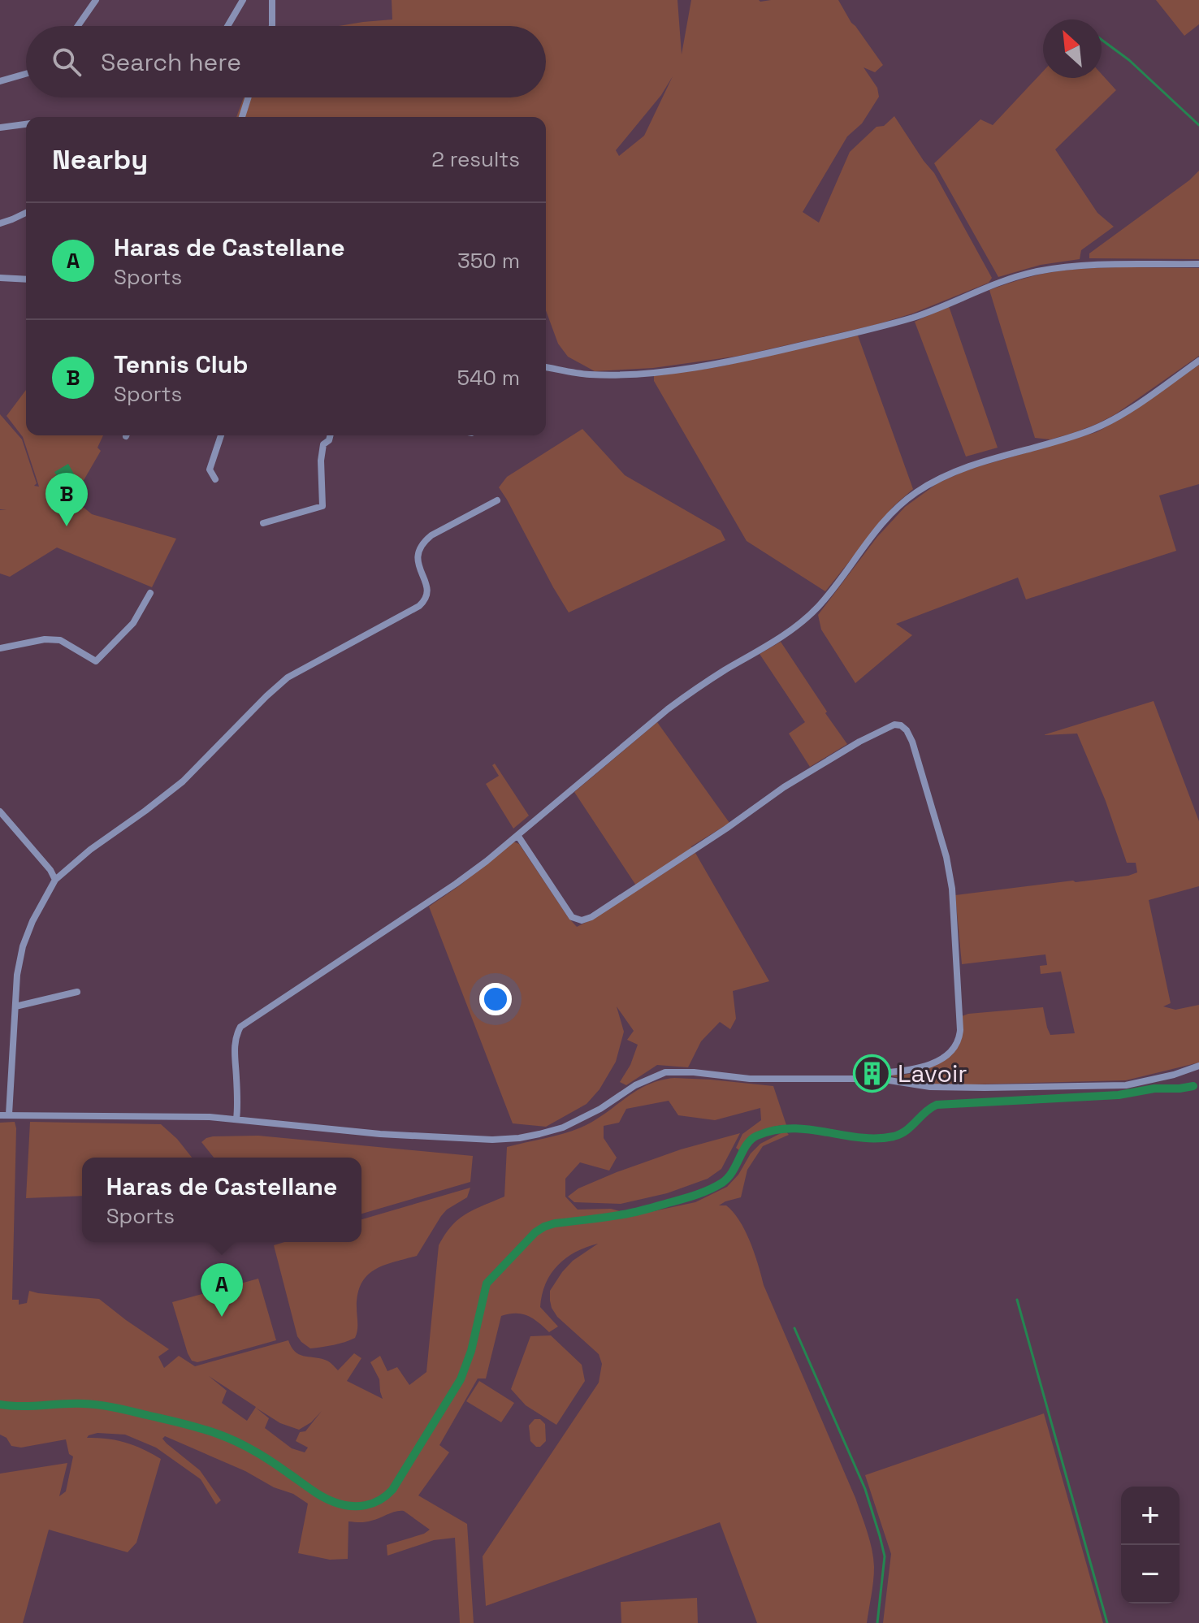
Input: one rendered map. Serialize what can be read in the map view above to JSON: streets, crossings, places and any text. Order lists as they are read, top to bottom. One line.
{"places":{"building":["Lavoir"]},"north":"top left","page":{"search":"Search here","heading":["Nearby","2 results"],"list":[{"mark":"A","name":"Haras de Castellane","note":"Sports","value":"350 m"},{"mark":"B","name":"Tennis Club","note":"Sports","value":"540 m"}],"pins":["B","A"],"popup":["Haras de Castellane","Sports"],"map_buttons":["+","−"]}}
